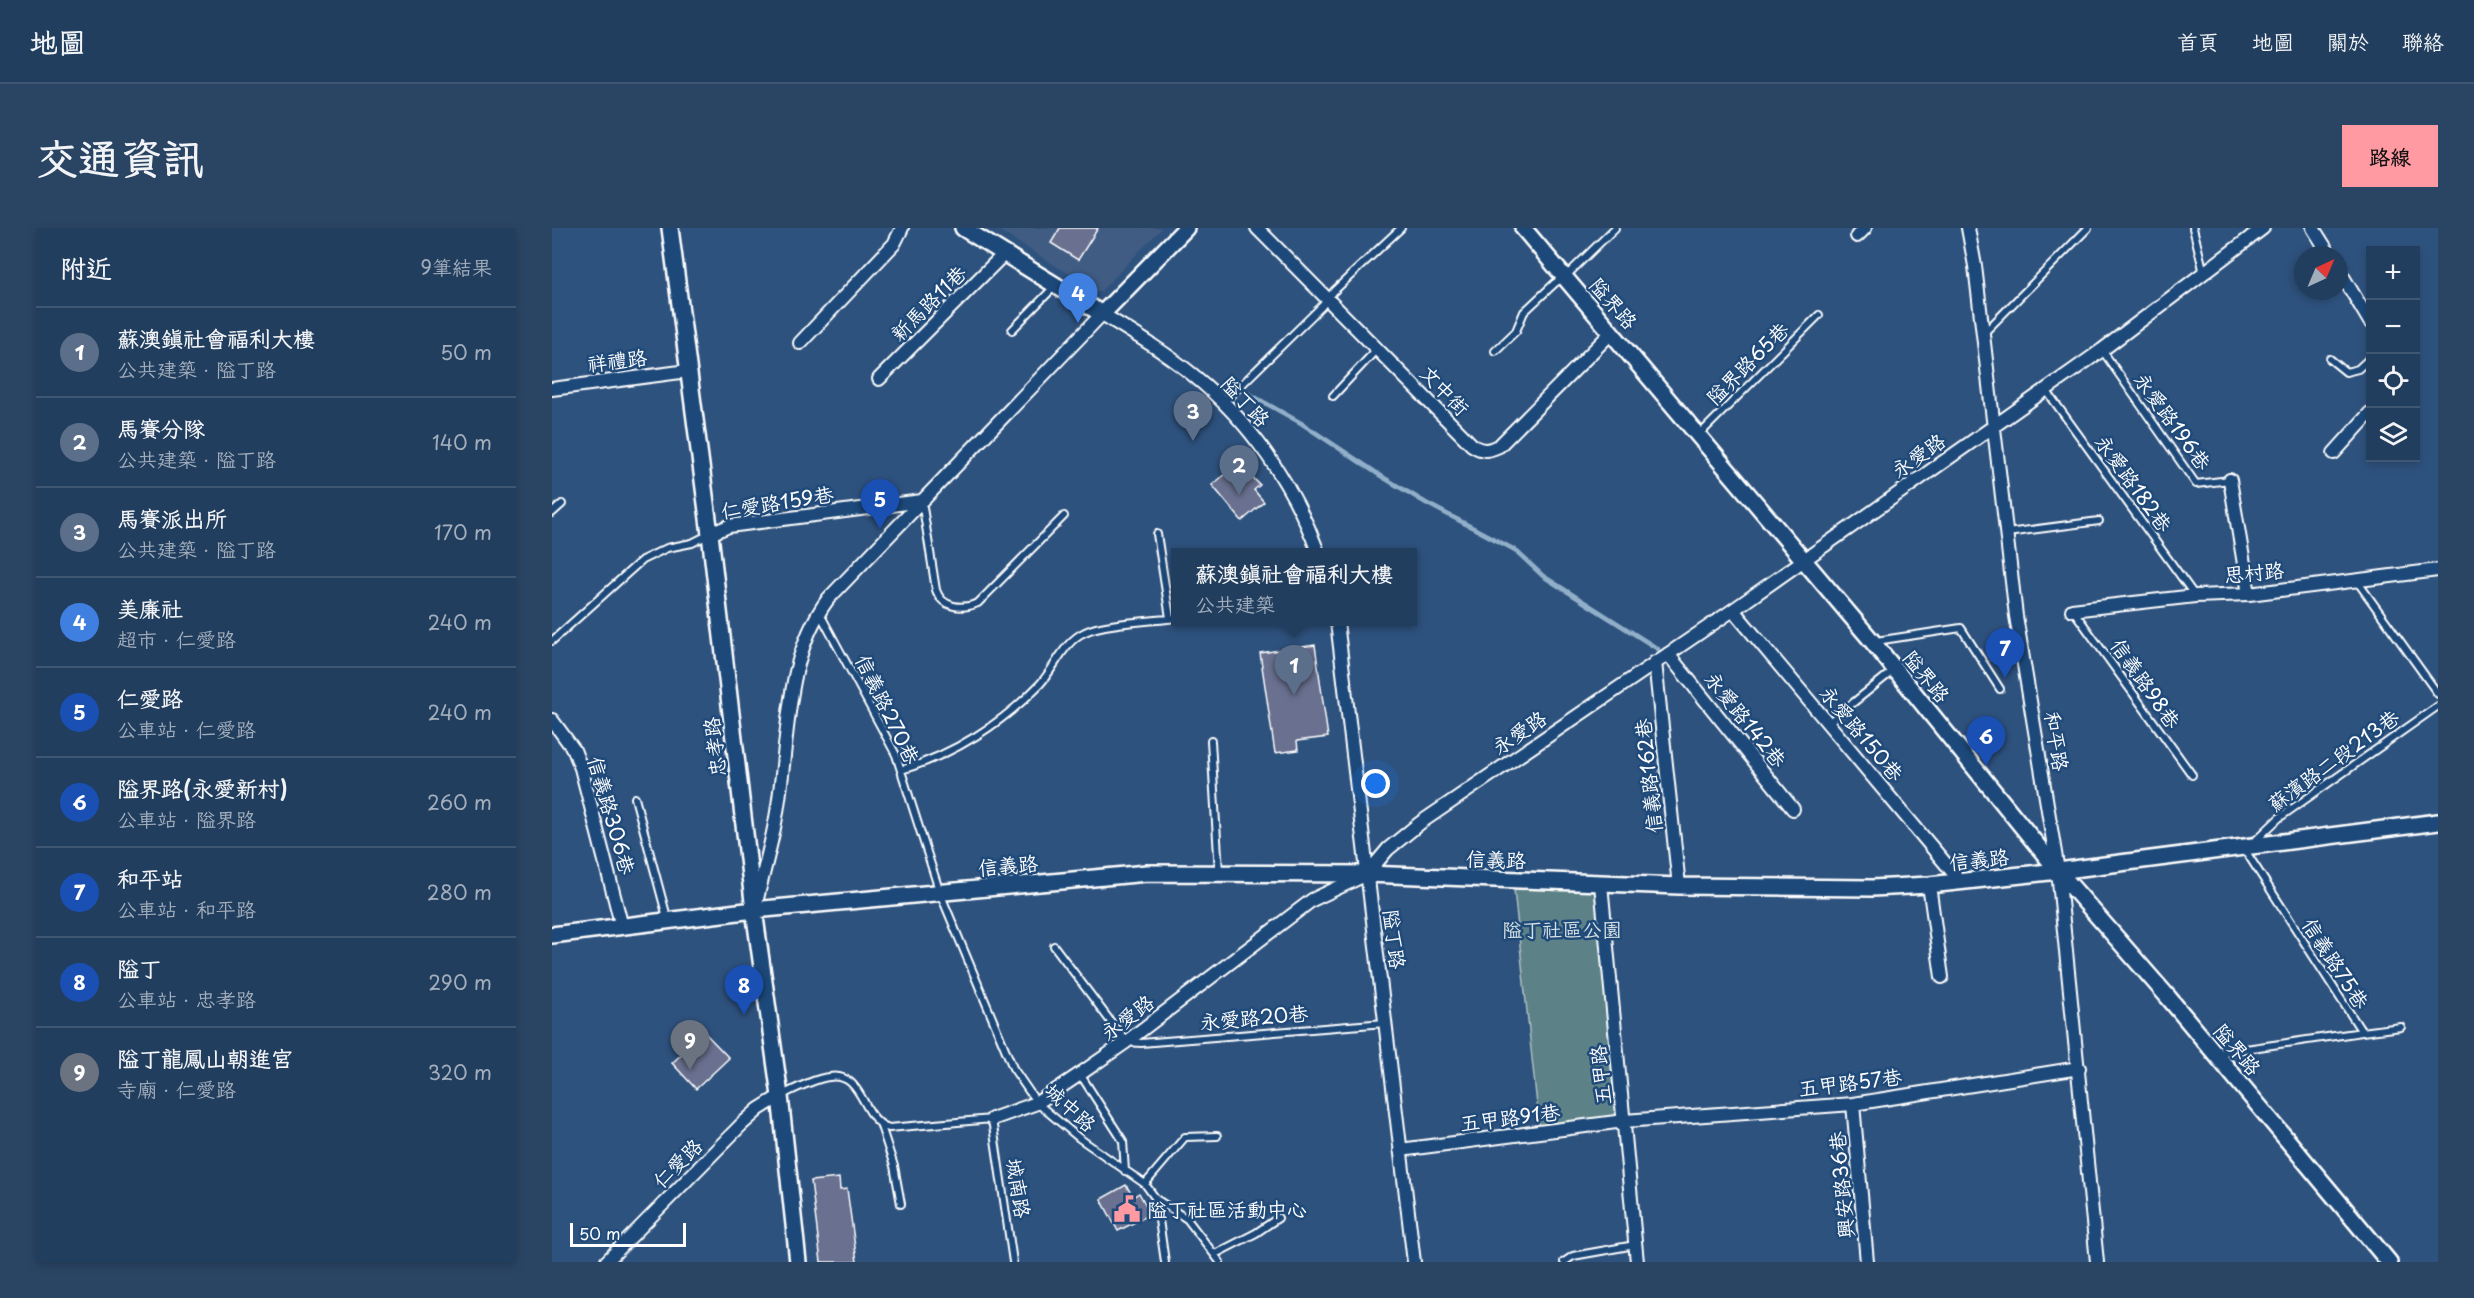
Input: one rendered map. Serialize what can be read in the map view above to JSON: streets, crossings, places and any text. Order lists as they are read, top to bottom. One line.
{"streets":{"street":["新馬路11巷","隘界路","祥禮路","文中街","隘丁路","永愛路","仁愛路159巷","思村路","永愛路142巷","永愛路150巷","和平路","忠孝路","信義路162巷","信義路306巷","信義路","五甲路","五甲路57巷","五甲路91巷","仁愛路","興安路36巷"],"lane":["隘界路65巷","永愛路196巷","永愛路182巷","信義路98巷","信義路270巷","蘇濱路二段213巷","信義路75巷","永愛路20巷","城中路","城南路"]},"crossings":[["隘界路","隘界路65巷"],["隘界路","文中街"],["隘界路","永愛路"],["隘界路","和平路"],["隘界路","信義路"],["隘界路","信義路75巷"],["祥禮路","忠孝路"],["隘丁路","永愛路"],["隘丁路","信義路"],["隘丁路","永愛路20巷"],["隘丁路","五甲路91巷"],["永愛路196巷","永愛路"],["永愛路","永愛路182巷"],["永愛路","永愛路142巷"],["永愛路","永愛路150巷"],["永愛路","和平路"],["永愛路","信義路162巷"],["永愛路","信義路"],["永愛路","永愛路20巷"],["永愛路","城中路"],["永愛路","城南路"],["永愛路182巷","思村路"],["仁愛路159巷","忠孝路"],["思村路","信義路98巷"],["信義路270巷","信義路"],["信義路270巷","城中路"],["永愛路150巷","信義路"],["和平路","信義路"],["和平路","五甲路57巷"],["忠孝路","信義路"],["忠孝路","仁愛路"],["蘇濱路二段213巷","信義路"],["蘇濱路二段213巷","信義路75巷"],["信義路162巷","信義路"],["信義路306巷","信義路"],["信義路","信義路75巷"],["信義路","五甲路"],["信義路","城中路"],["五甲路","五甲路57巷"],["五甲路","五甲路91巷"],["五甲路57巷","五甲路91巷"],["五甲路57巷","興安路36巷"]],"parks":["隘丁社區公園"],"places":{"public building":["隘丁社區活動中心"]},"scale_bar":"50 m","north":"top right","page":{"header":"地圖","nav":["首頁","地圖","關於","聯絡"],"title":"交通資訊","buttons":"路線","heading":["附近","9筆結果"],"map_buttons":["+","−"],"pins":["4","3","2","5","7","1","6","8","9"],"list":[{"mark":"1","name":"蘇澳鎮社會福利大樓","note":"公共建築 · 隘丁路","value":"50 m"},{"mark":"2","name":"馬賽分隊","note":"公共建築 · 隘丁路","value":"140 m"},{"mark":"3","name":"馬賽派出所","note":"公共建築 · 隘丁路","value":"170 m"},{"mark":"4","name":"美廉社","note":"超市 · 仁愛路","value":"240 m"},{"mark":"5","name":"仁愛路","note":"公車站 · 仁愛路","value":"240 m"},{"mark":"6","name":"隘界路(永愛新村)","note":"公車站 · 隘界路","value":"260 m"},{"mark":"7","name":"和平站","note":"公車站 · 和平路","value":"280 m"},{"mark":"8","name":"隘丁","note":"公車站 · 忠孝路","value":"290 m"},{"mark":"9","name":"隘丁龍鳳山朝進宮","note":"寺廟 · 仁愛路","value":"320 m"}],"popup":["蘇澳鎮社會福利大樓","公共建築"],"scale":"50 m"}}
